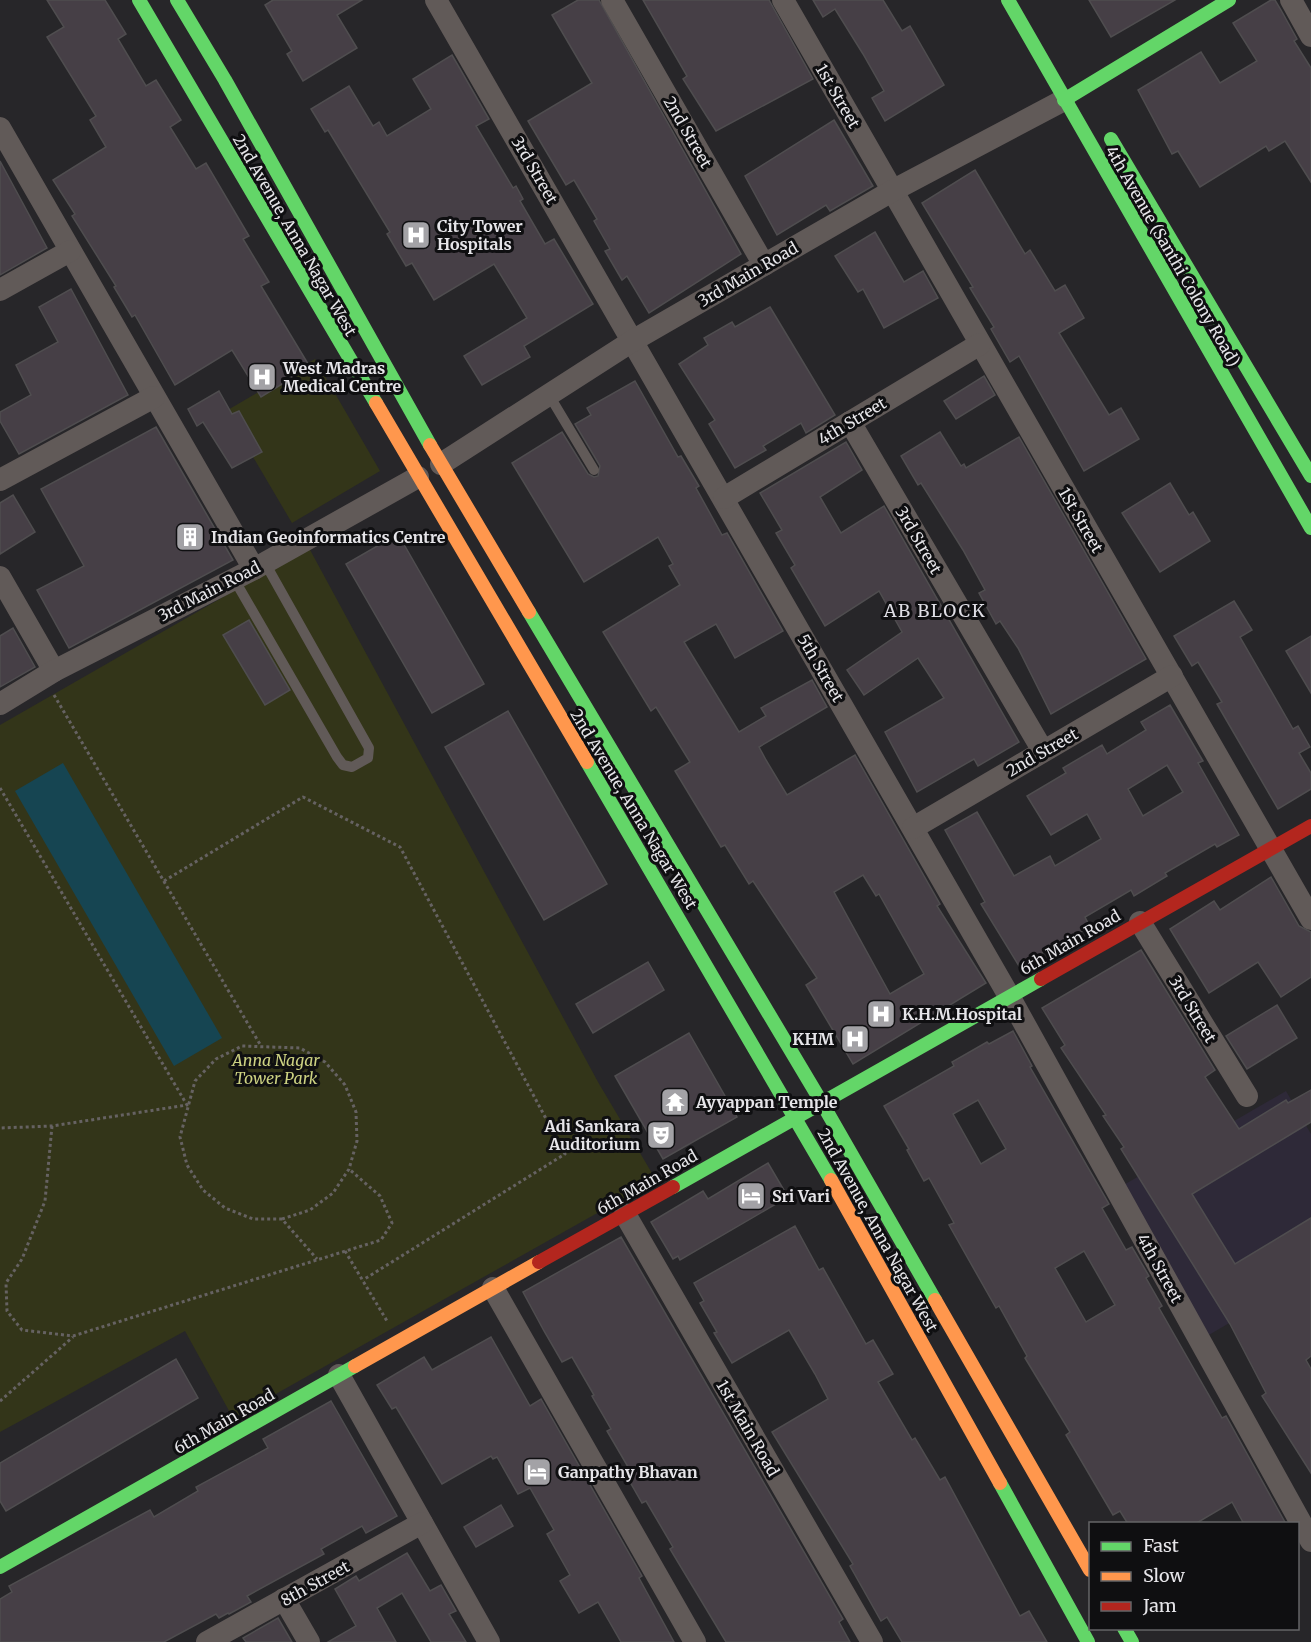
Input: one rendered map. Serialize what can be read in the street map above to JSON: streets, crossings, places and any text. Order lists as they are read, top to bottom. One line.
{"streets":{"main road":["2nd Avenue, Anna Nagar West","4th Avenue (Santhi Colony Road)","6th Main Road"],"street":["1st Street","2nd Street","3rd Street","3rd Main Road","4th Street","1St Street","5th Street","1st Main Road","8th Street"]},"crossings":[["1st Street","3rd Main Road"],["1st Street","1St Street"],["2nd Street","3rd Street"],["2nd Street","3rd Main Road"],["2nd Street","1St Street"],["2nd Street","5th Street"],["3rd Street","3rd Main Road"],["3rd Street","4th Street"],["3rd Street","5th Street"],["3rd Street","6th Main Road"],["2nd Avenue, Anna Nagar West","3rd Main Road"],["2nd Avenue, Anna Nagar West","6th Main Road"],["4th Avenue (Santhi Colony Road)","3rd Main Road"],["3rd Main Road","1St Street"],["3rd Main Road","5th Street"],["4th Street","1St Street"],["4th Street","5th Street"],["4th Street","6th Main Road"],["1St Street","6th Main Road"],["5th Street","6th Main Road"],["6th Main Road","1st Main Road"]],"districts":["AB BLOCK"],"parks":["Anna Nagar Tower Park"],"places":{"hospital":["City Tower Hospitals","West Madras Medical Centre","K.H.M.Hospital","KHM"],"building":["Indian Geoinformatics Centre"],"temple":["Ayyappan Temple"],"theatre":["Adi Sankara Auditorium"],"hotel":["Sri Vari","Ganpathy Bhavan"]},"legend":["Fast","Slow","Jam"]}
